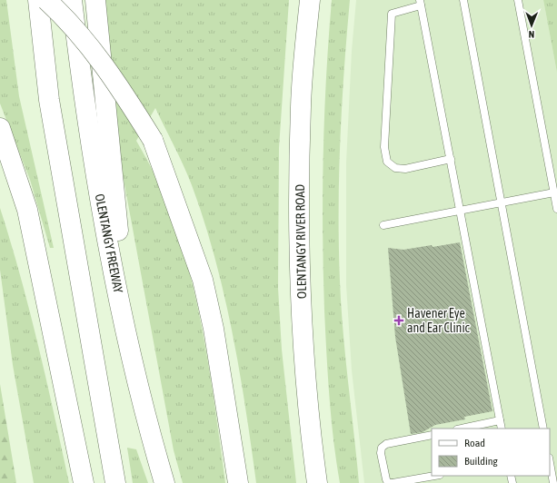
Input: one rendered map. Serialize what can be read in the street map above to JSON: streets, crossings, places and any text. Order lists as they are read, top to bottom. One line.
{"streets":{"main road":["OLENTANGY RIVER ROAD","OLENTANGY FREEWAY"]},"places":{"health":["Havener Eye and Ear Clinic"]},"legend":["Road","Building"],"north":"bottom"}
